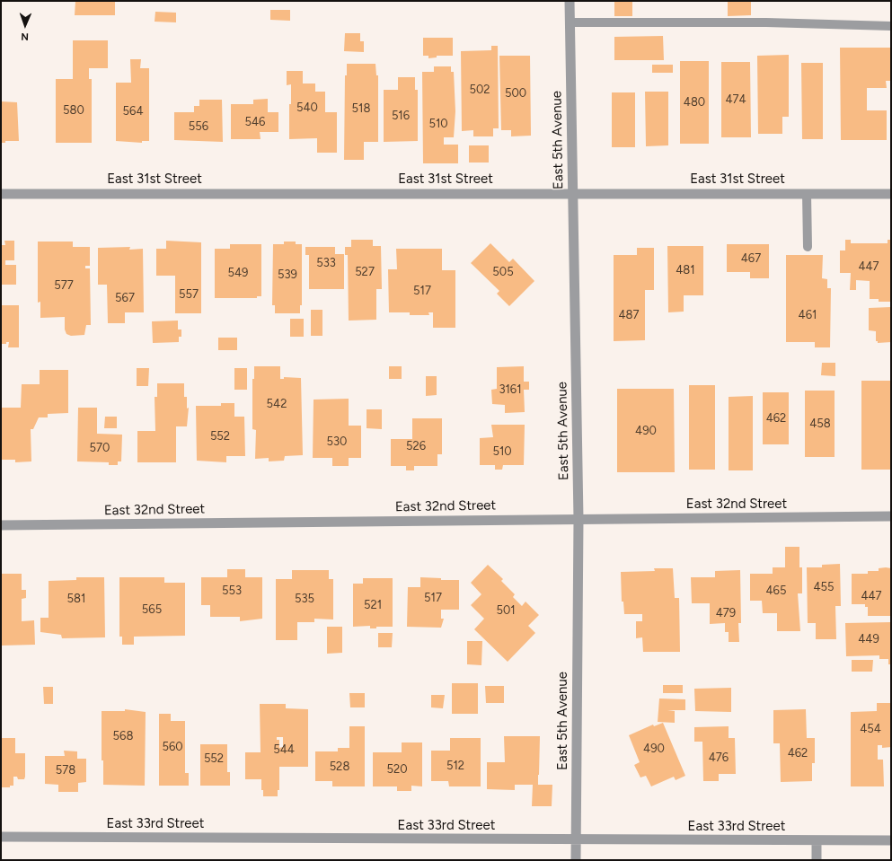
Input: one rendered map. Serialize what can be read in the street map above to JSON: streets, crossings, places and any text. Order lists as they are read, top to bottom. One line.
{"streets":{"street":["East 5th Avenue","East 31st Street","East 32nd Street","East 33rd Street"]},"crossings":[["East 5th Avenue","East 31st Street"],["East 5th Avenue","East 32nd Street"],["East 5th Avenue","East 33rd Street"]],"house_numbers":["502","500","474","480","540","518","580","564","516","546","510","556","467","533","447","481","527","505","549","539","577","517","557","567","487","461","3161","542","462","458","490","552","530","526","570","510","455","553","465","447","517","581","535","521","565","501","479","449","454","568","560","490","544","462","476","552","512","528","520","578"],"north":"bottom"}
